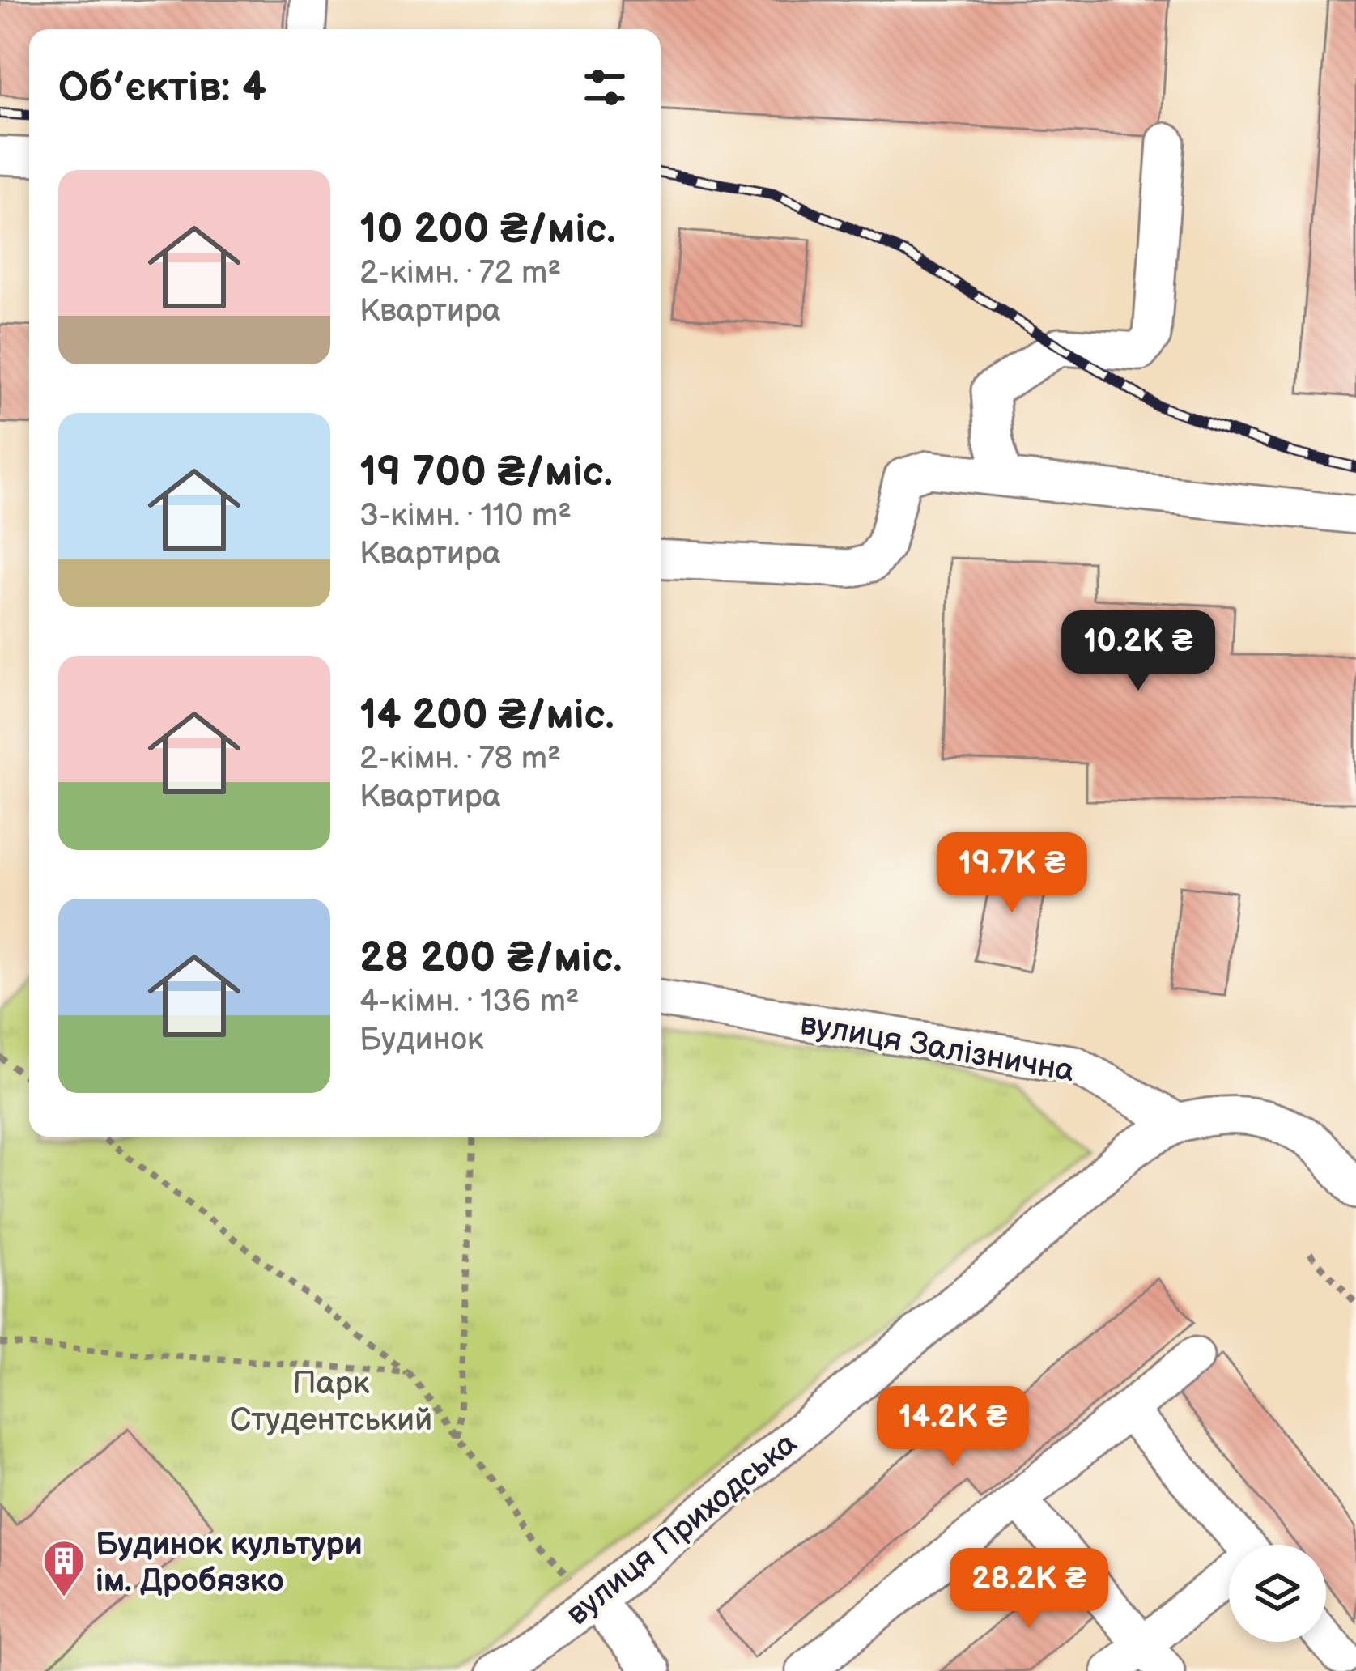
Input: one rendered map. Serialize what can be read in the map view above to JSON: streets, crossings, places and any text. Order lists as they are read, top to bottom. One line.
{"streets":{"street":["вулиця Залізнична","вулиця Приходська"]},"crossings":[["вулиця Залізнична","вулиця Приходська"]],"parks":["Парк Студентський"],"places":{"building":["Будинок культури ім. Дробязко"]},"page":{"heading":"Об’єктів: 4","list":[{"name":"10 200 ₴/міс.","note":"2-кімн. · 72 m² · Квартира"},{"name":"19 700 ₴/міс.","note":"3-кімн. · 110 m² · Квартира"},{"name":"14 200 ₴/міс.","note":"2-кімн. · 78 m² · Квартира"},{"name":"28 200 ₴/міс.","note":"4-кімн. · 136 m² · Будинок"}],"price":["10.2K ₴","19.7K ₴","14.2K ₴","28.2K ₴"]}}
